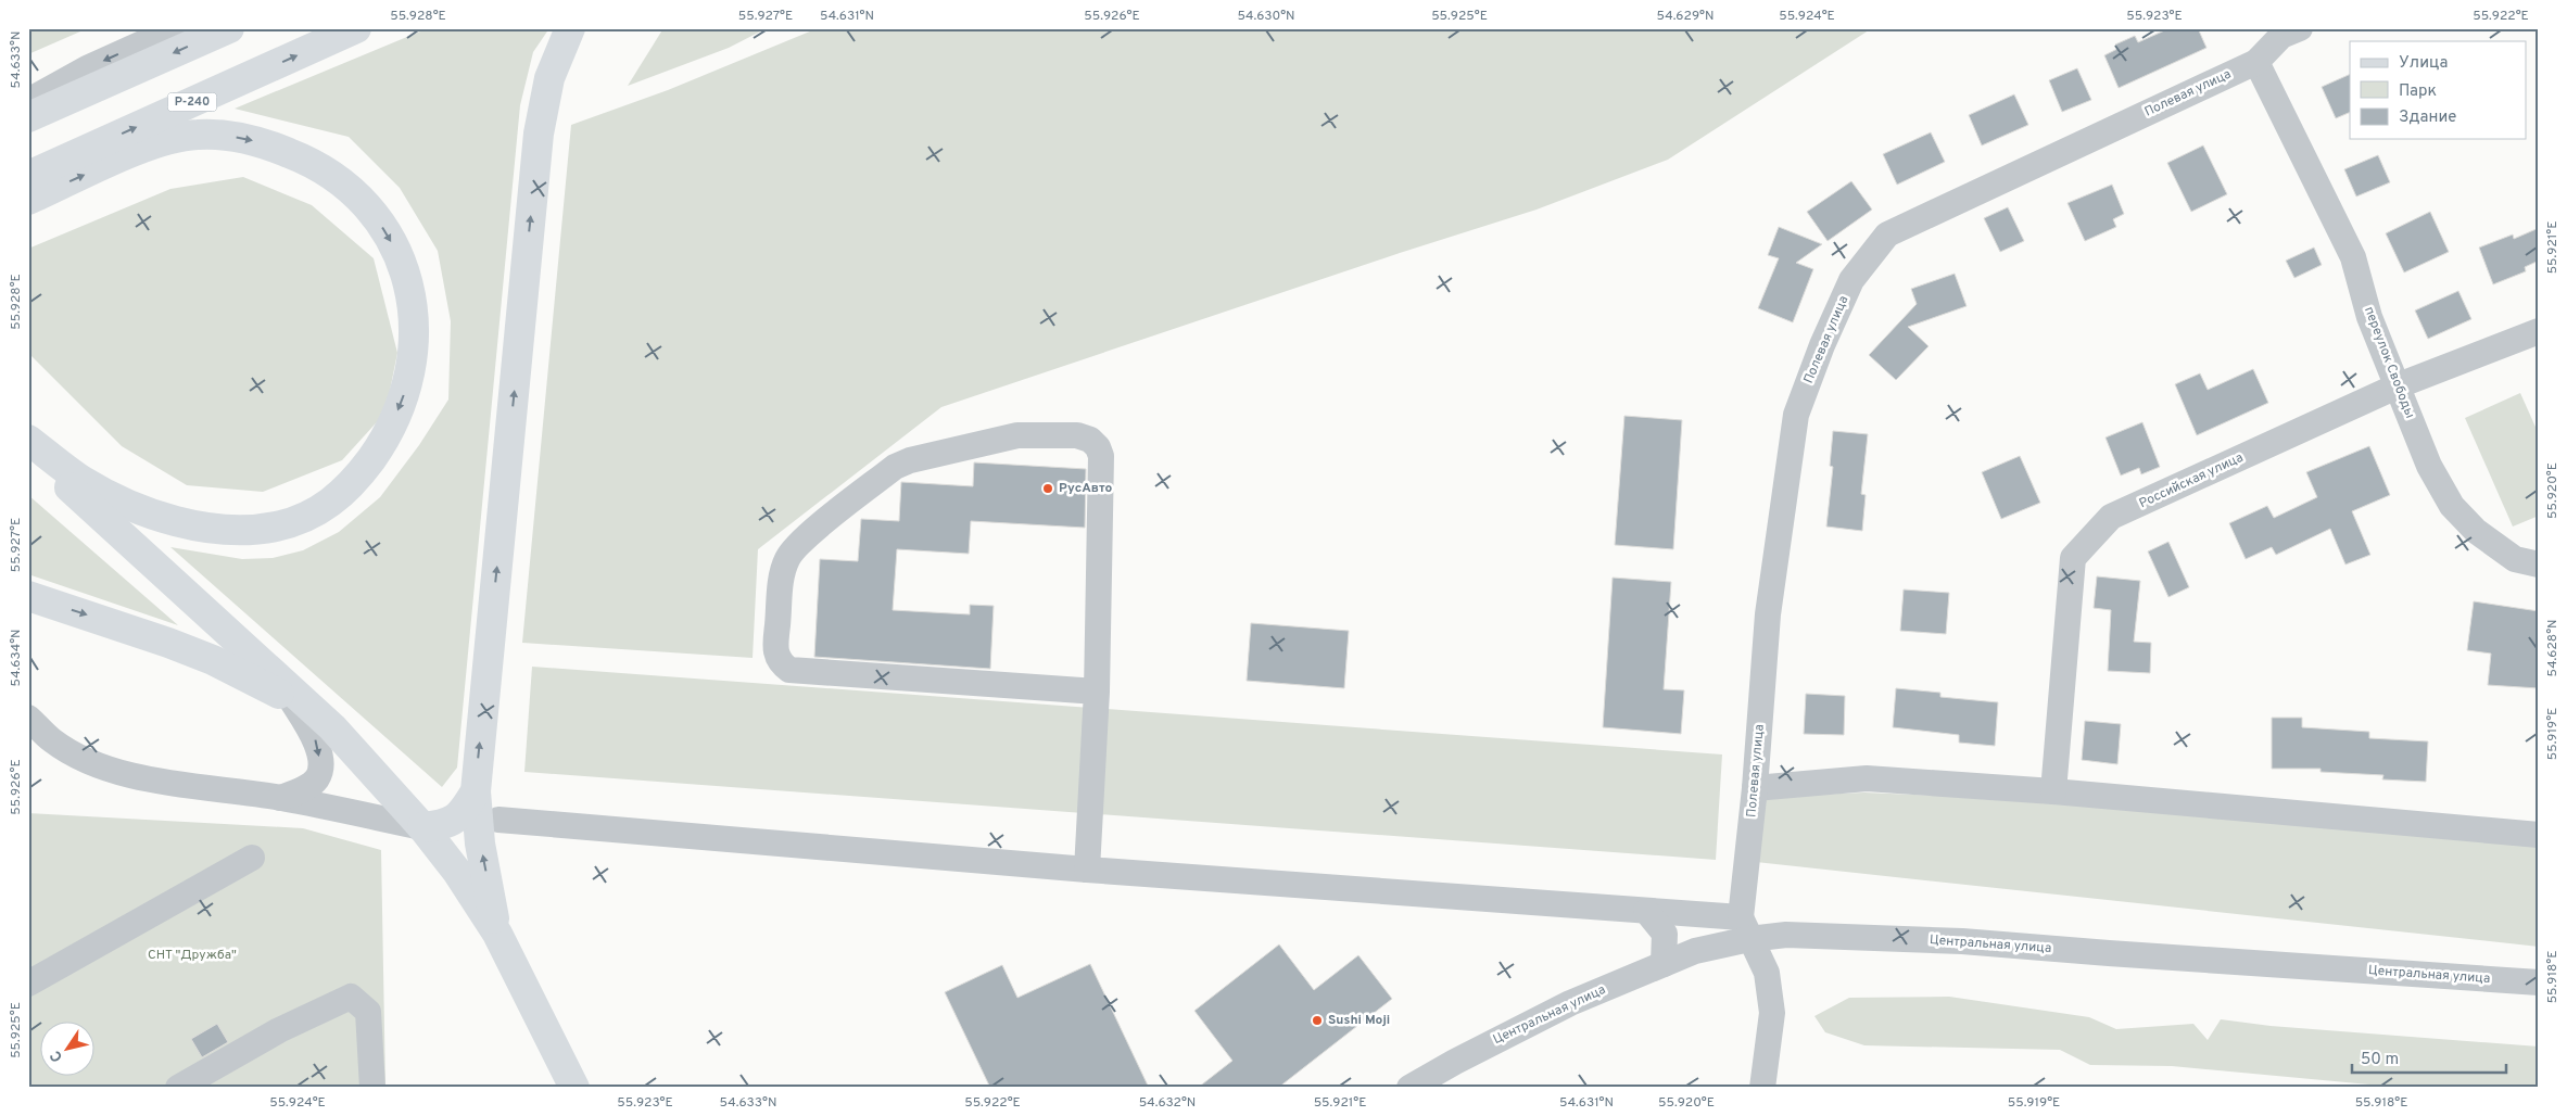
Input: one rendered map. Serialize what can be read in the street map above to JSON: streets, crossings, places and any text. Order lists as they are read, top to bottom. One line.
{"streets":{"main road":["Р-240"],"street":["Полевая улица","переулок Свободы","Российская улица","Центральная улица"]},"crossings":[["Полевая улица","переулок Свободы"],["Полевая улица","Центральная улица"],["переулок Свободы","Российская улица"]],"parks":["СНТ \"Дружба\""],"places":["РусАвто","Sushi Moji"],"legend":["Улица","Парк","Здание"],"scale_bar":"50 m","north":"bottom left","coordinates":["55.928°E","55.927°E","54.631°N","55.926°E","54.630°N","55.925°E","54.629°N","55.924°E","55.923°E","55.922°E","54.633°N","55.921°E","55.920°E","54.628°N","54.634°N","55.919°E","55.918°E","54.632°N"]}
